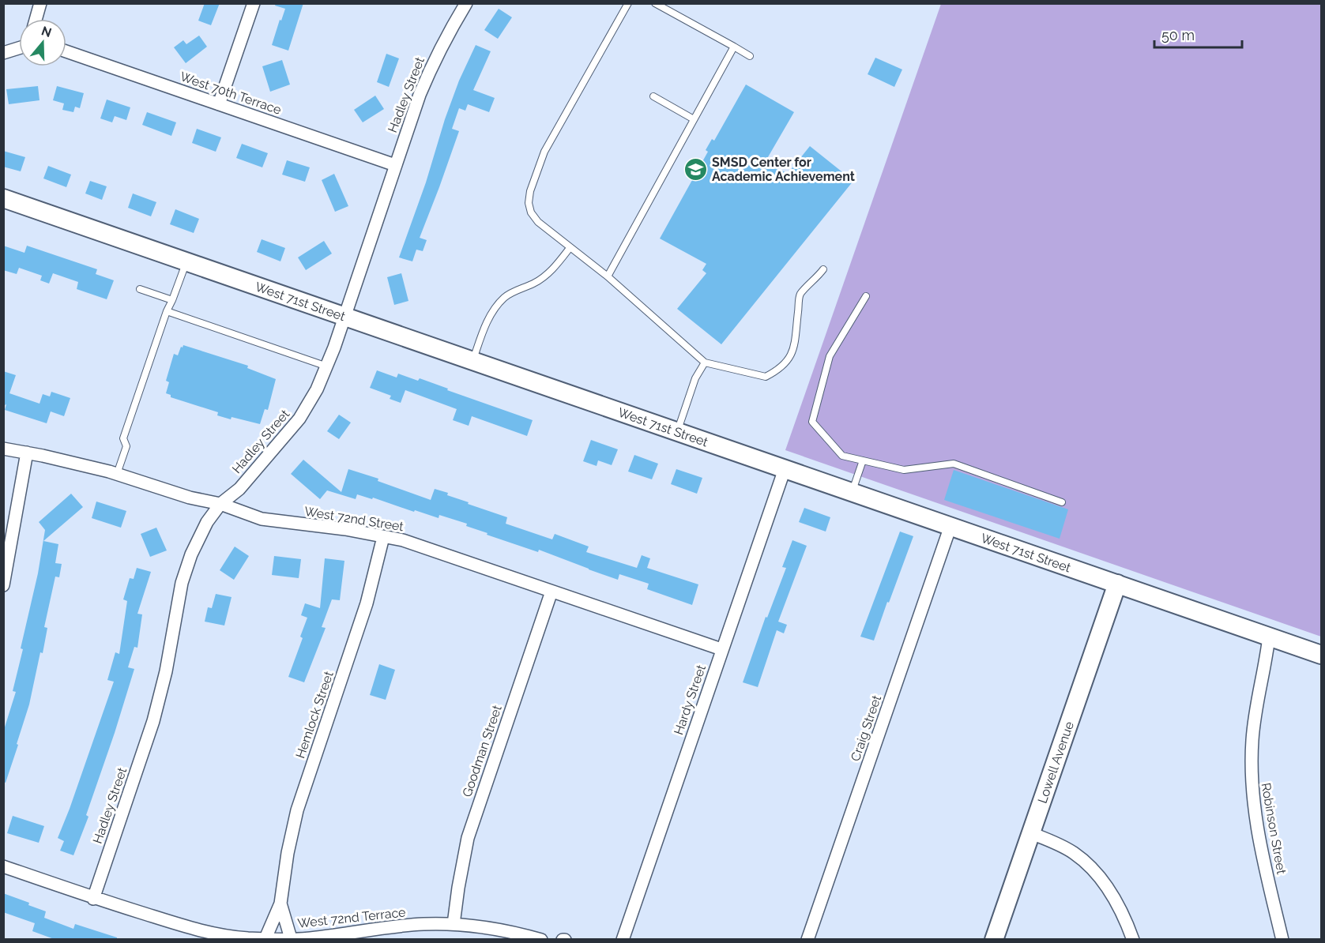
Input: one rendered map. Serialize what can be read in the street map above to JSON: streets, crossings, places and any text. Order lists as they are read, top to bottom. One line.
{"streets":{"street":["West 70th Terrace","Hadley Street","West 71st Street","West 72nd Street","Hardy Street","Hemlock Street","Craig Street","Goodman Street","Lowell Avenue","Robinson Street","West 72nd Terrace"]},"crossings":[["West 70th Terrace","Hadley Street"],["Hadley Street","West 71st Street"],["Hadley Street","West 72nd Street"],["Hadley Street","West 72nd Terrace"],["West 71st Street","Hardy Street"],["West 71st Street","Craig Street"],["West 71st Street","Lowell Avenue"],["West 71st Street","Robinson Street"],["West 72nd Street","Hardy Street"],["West 72nd Street","Hemlock Street"],["West 72nd Street","Goodman Street"],["Hemlock Street","West 72nd Terrace"],["Goodman Street","West 72nd Terrace"]],"places":{"school or university":["SMSD Center for Academic Achievement"]},"scale_bar":"50 m","north":"top"}
